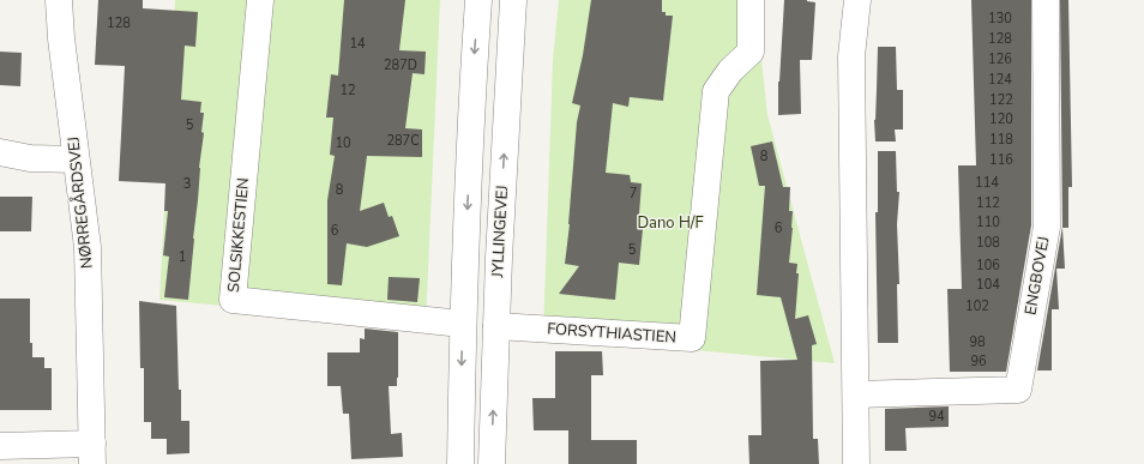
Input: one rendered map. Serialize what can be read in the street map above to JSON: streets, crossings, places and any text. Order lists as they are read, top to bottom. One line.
{"streets":{"street":["NØRREGÅRDSVEJ","JYLLINGEVEJ","SOLSIKKESTIEN","ENGBOVEJ","FORSYTHIASTIEN"]},"crossings":[["JYLLINGEVEJ","FORSYTHIASTIEN"]],"parks":["Dano H/F"],"house_numbers":["130","128","128","14","126","287D","124","12","122","120","5","118","287C","10","8","116","114","3","8","7","112","110","6","6","108","5","1","106","104","102","98","96","94"]}
